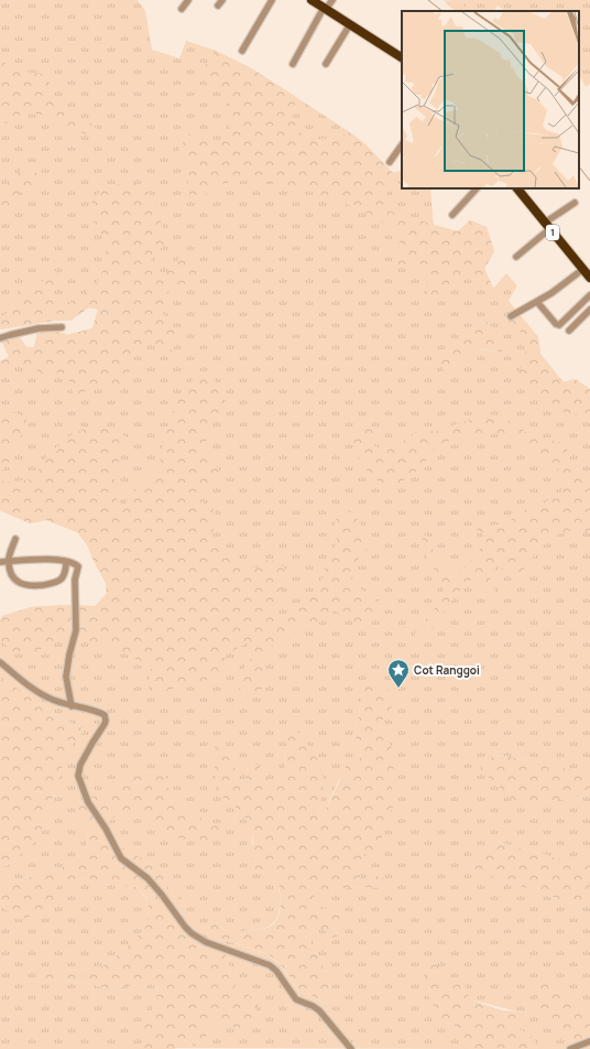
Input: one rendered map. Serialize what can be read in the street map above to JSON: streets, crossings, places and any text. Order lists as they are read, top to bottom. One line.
{"streets":{"highway":["1"]},"places":{"place":["Cot Ranggoi"]}}
